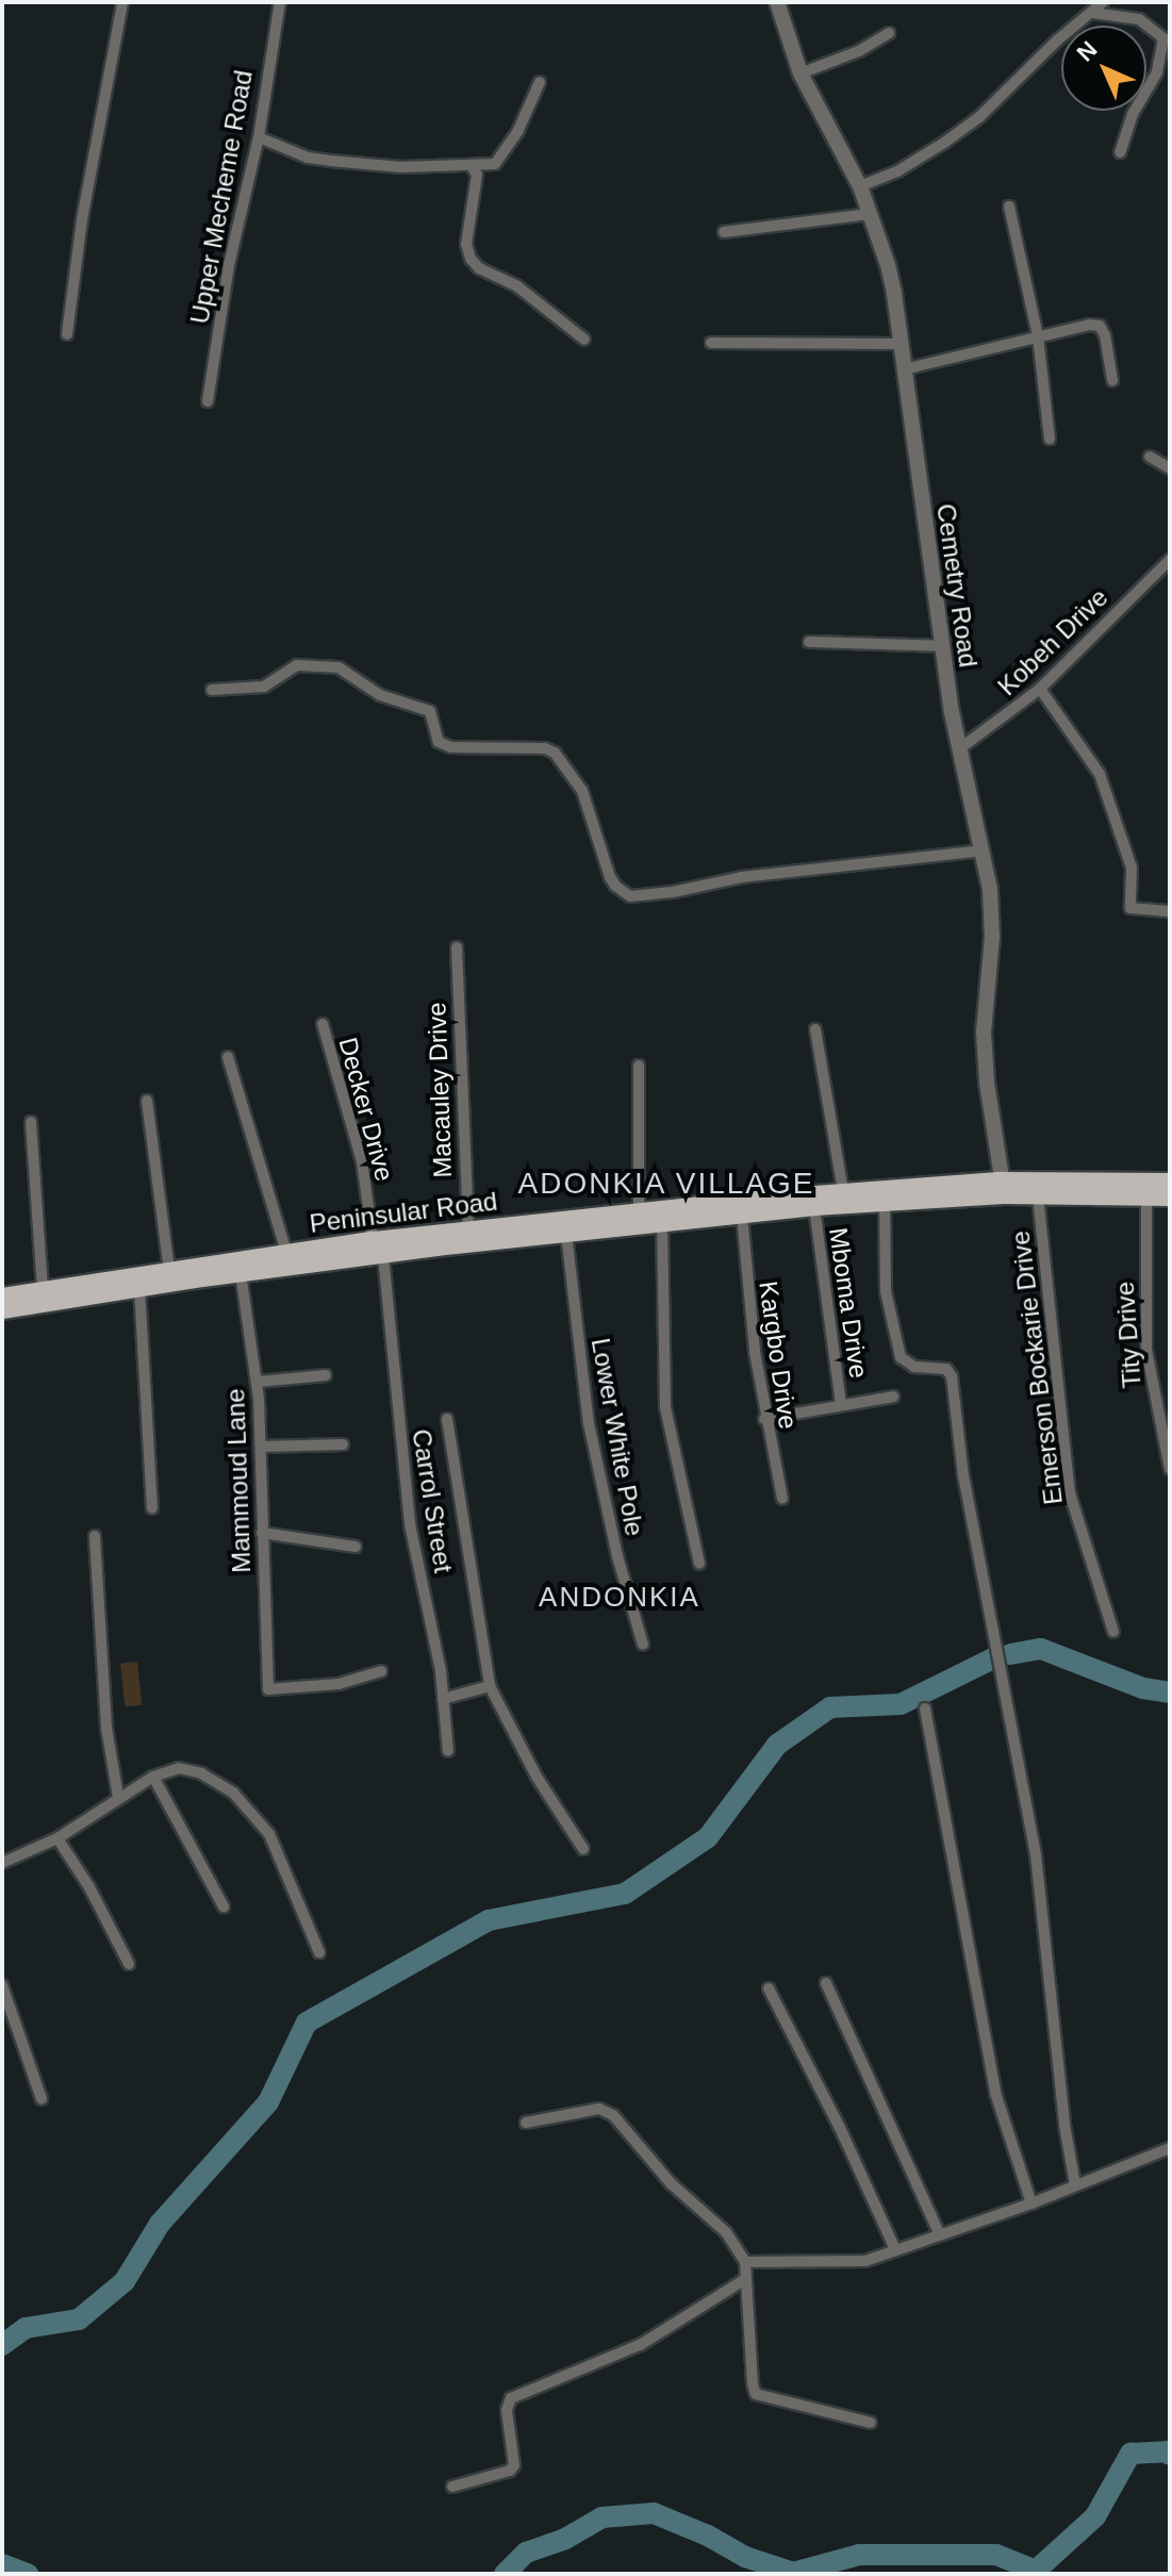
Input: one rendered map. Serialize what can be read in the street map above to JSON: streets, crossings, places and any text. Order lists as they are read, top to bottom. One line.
{"streets":{"main road":["Peninsular Road"],"street":["Upper Mecheme Road","Cemetry Road","Kobeh Drive","Macauley Drive","Decker Drive","Mboma Drive","Tity Drive","Kargbo Drive","Emerson Bockarie Drive","Lower White Pole","Mammoud Lane","Carrol Street"]},"crossings":[["Cemetry Road","Kobeh Drive"],["Cemetry Road","Peninsular Road"],["Macauley Drive","Peninsular Road"],["Decker Drive","Peninsular Road"],["Decker Drive","Carrol Street"],["Peninsular Road","Mboma Drive"],["Peninsular Road","Tity Drive"],["Peninsular Road","Kargbo Drive"],["Peninsular Road","Emerson Bockarie Drive"],["Peninsular Road","Lower White Pole"],["Peninsular Road","Mammoud Lane"],["Peninsular Road","Carrol Street"]],"districts":["ADONKIA VILLAGE","ANDONKIA"],"north":"top left"}
